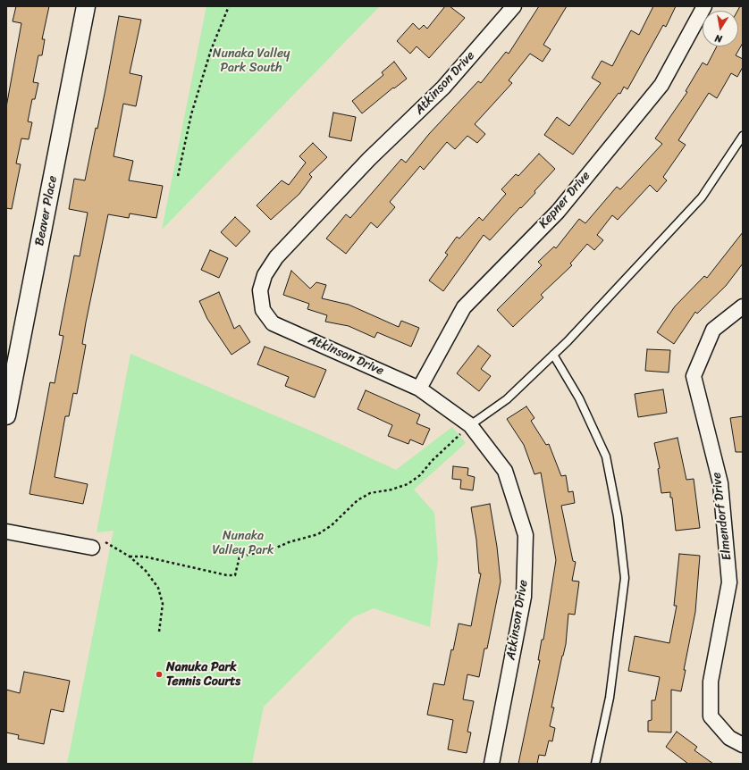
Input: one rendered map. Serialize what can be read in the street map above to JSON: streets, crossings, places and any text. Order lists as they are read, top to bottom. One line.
{"streets":{"street":["Atkinson Drive","Kepner Drive","Beaver Place","Elmendorf Drive"]},"crossings":[["Atkinson Drive","Kepner Drive"]],"parks":["Nunaka Valley Park South","Nunaka Valley Park"],"places":["Nanuka Park Tennis Courts"],"north":"bottom"}
